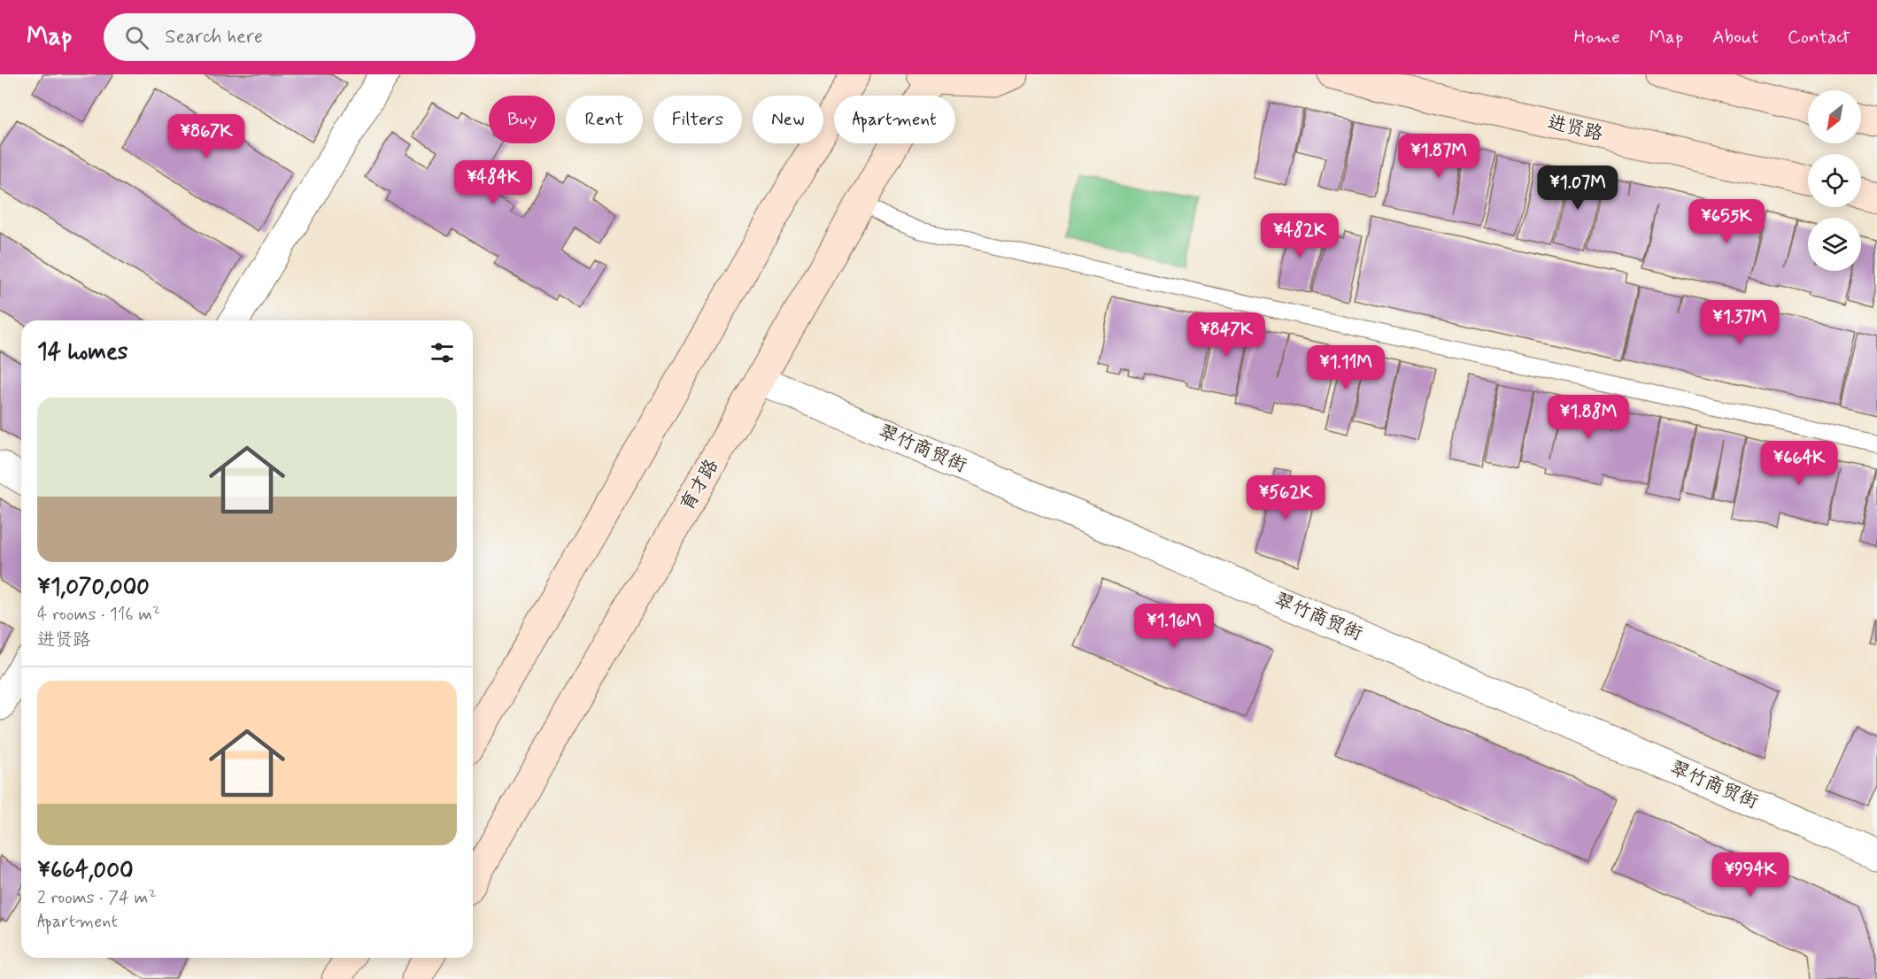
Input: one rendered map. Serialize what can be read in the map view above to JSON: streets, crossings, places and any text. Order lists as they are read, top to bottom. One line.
{"streets":{"main road":["进贤路","育才路"],"street":["翠竹商贸街"]},"crossings":[["翠竹商贸街","育才路"]],"north":"bottom left","page":{"header":"Map","search":"Search here","nav":["Home","Map","About","Contact"],"chip":["Buy","Rent","Filters","New","Apartment"],"price":["¥867K","¥1.87M","¥484K","¥1.07M","¥655K","¥482K","¥1.37M","¥847K","¥1.11M","¥1.88M","¥664K","¥562K","¥1.16M","¥994K"],"heading":"14 homes","list":[{"name":"¥1,070,000","note":"4 rooms · 116 m² · 进贤路"},{"name":"¥664,000","note":"2 rooms · 74 m² · Apartment"}]}}
